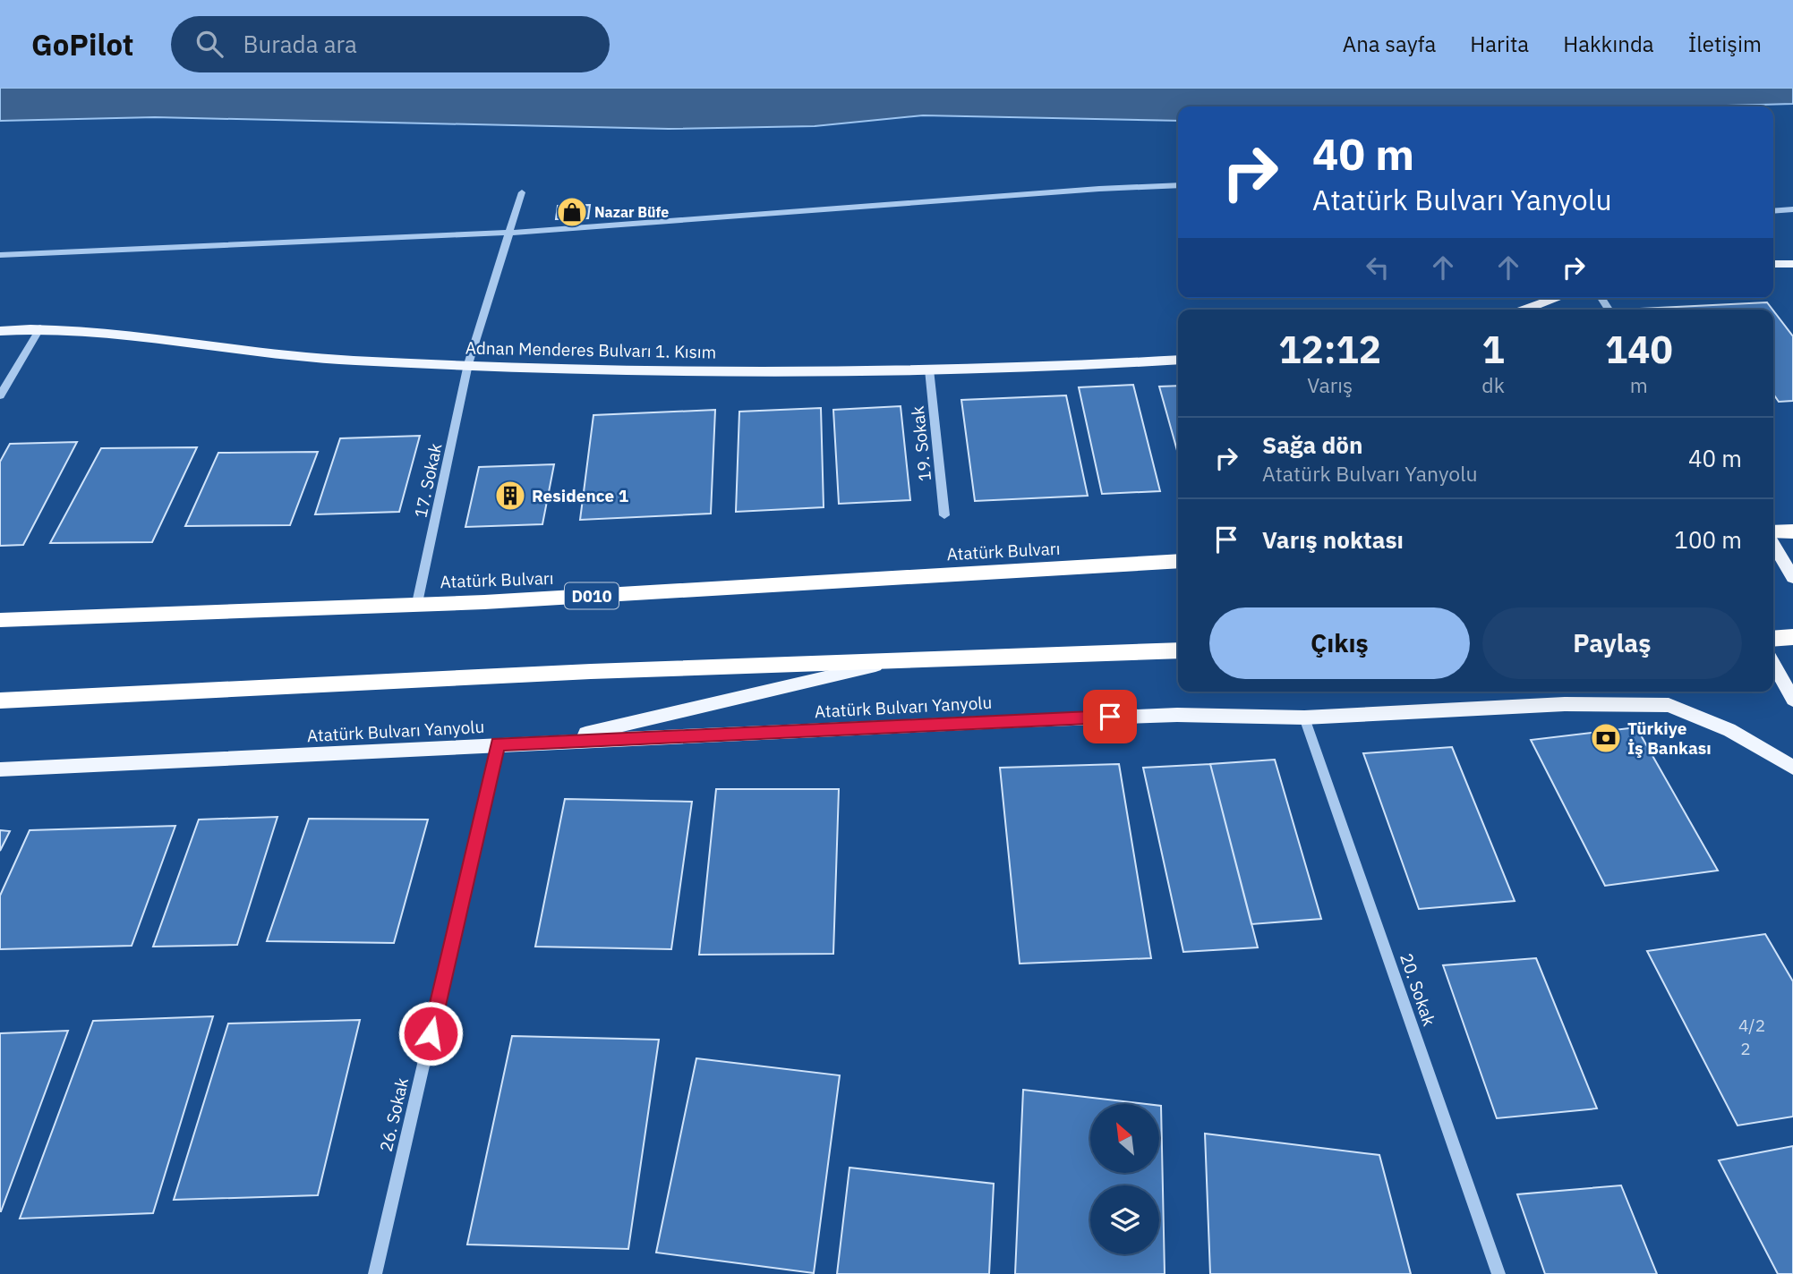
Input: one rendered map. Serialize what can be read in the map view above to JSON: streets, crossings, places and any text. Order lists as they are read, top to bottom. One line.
{"streets":{"highway":["Atatürk Bulvarı","D010"],"main road":["Adnan Menderes Bulvarı 1. Kısım","Atatürk Bulvarı Yanyolu"],"street":["19. Sokak","17. Sokak","20. Sokak","26. Sokak"]},"crossings":[["Adnan Menderes Bulvarı 1. Kısım","19. Sokak"],["Adnan Menderes Bulvarı 1. Kısım","17. Sokak"],["17. Sokak","Atatürk Bulvarı"],["Atatürk Bulvarı Yanyolu","20. Sokak"],["Atatürk Bulvarı Yanyolu","26. Sokak"]],"places":{"shop":["Nazar Büfe"],"building":["Residence 1"],"bank":["Türkiye İş Bankası"]},"house_numbers":["4/2","2"],"north":"top left","page":{"header":"GoPilot","search":"Burada ara","nav":["Ana sayfa","Harita","Hakkında","İletişim"],"turn":["40 m","Atatürk Bulvarı Yanyolu"],"eta":["12:12","Varış","1","dk","140","m"],"list":[{"name":"Sağa dön","note":"Atatürk Bulvarı Yanyolu","value":"40 m"},{"name":"Varış noktası","value":"100 m"}],"buttons":["Çıkış","Paylaş"]}}
